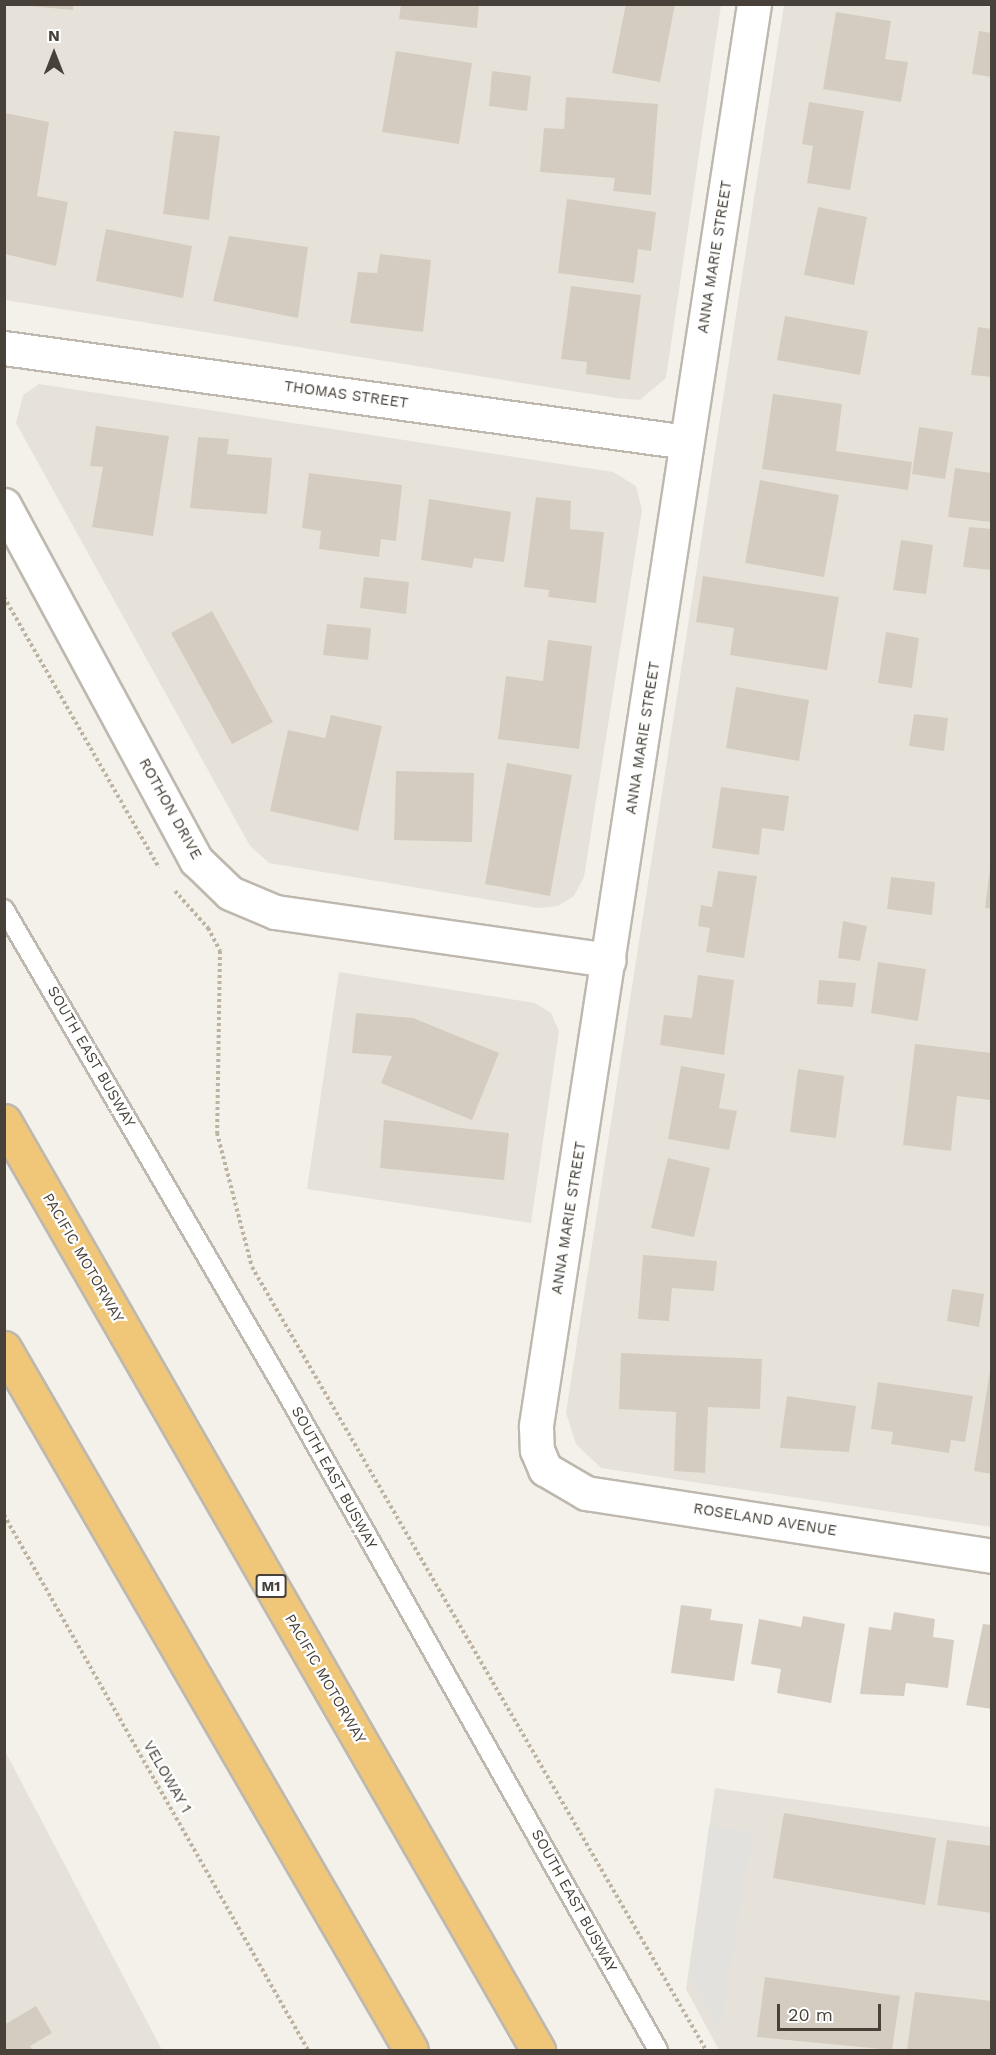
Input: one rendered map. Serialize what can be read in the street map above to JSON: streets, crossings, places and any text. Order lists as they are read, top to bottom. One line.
{"streets":{"highway":["PACIFIC MOTORWAY","M1"],"street":["ANNA MARIE STREET","THOMAS STREET","ROTHON DRIVE","ROSELAND AVENUE"],"lane":["SOUTH EAST BUSWAY"],"path":["VELOWAY 1"]},"crossings":[["ANNA MARIE STREET","THOMAS STREET"],["ANNA MARIE STREET","ROTHON DRIVE"],["ANNA MARIE STREET","ROSELAND AVENUE"]],"scale_bar":"20 m","north":"top"}
